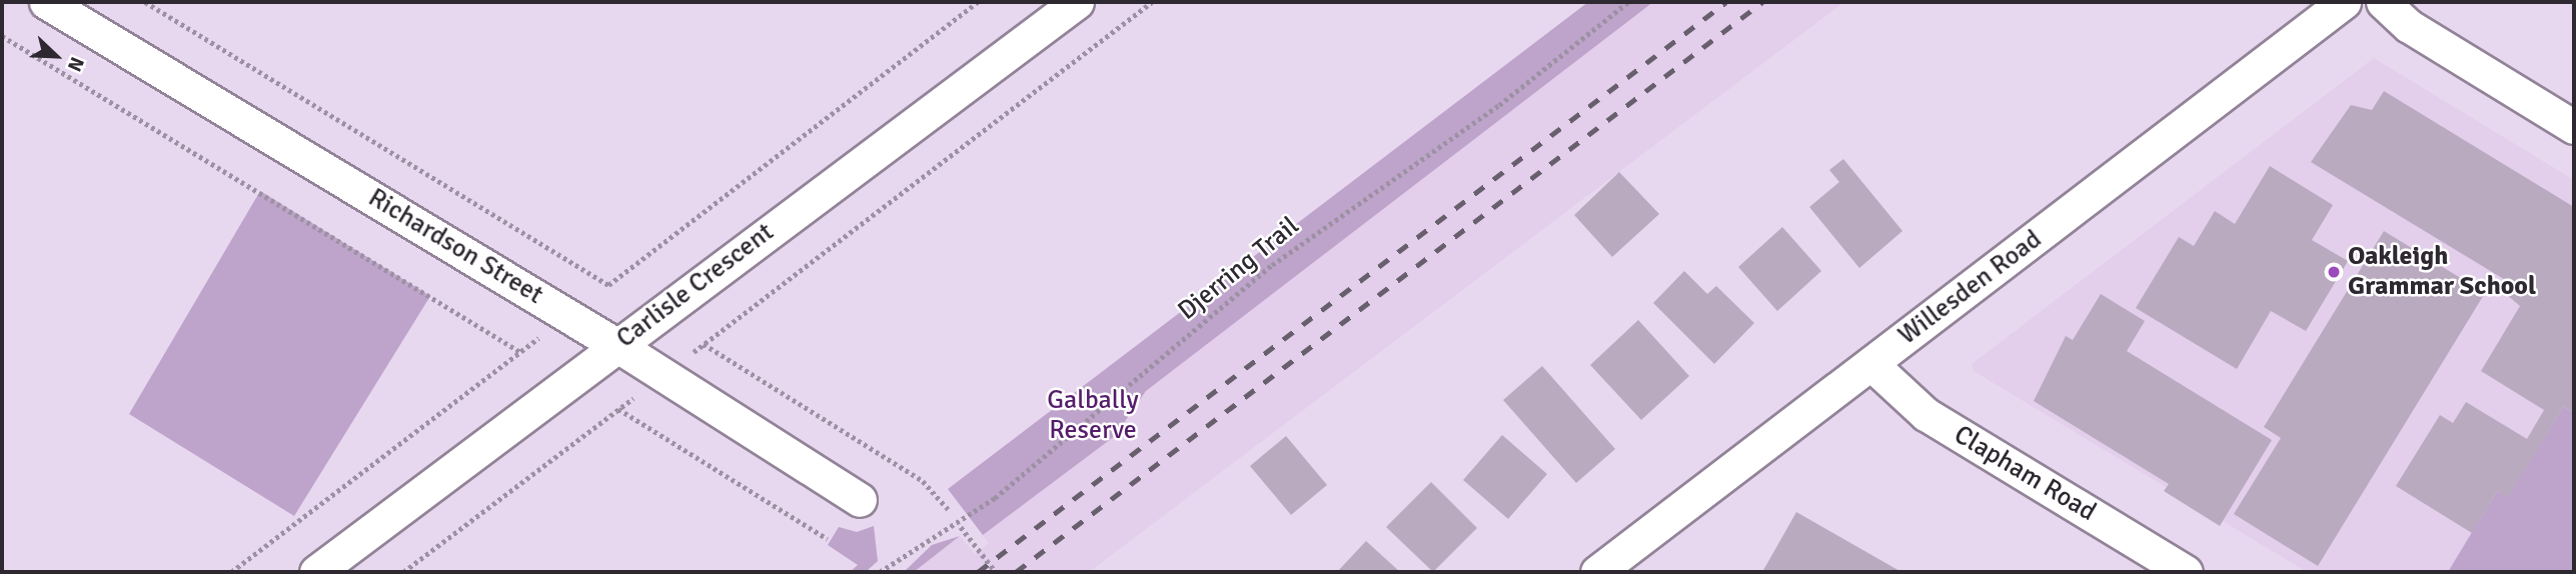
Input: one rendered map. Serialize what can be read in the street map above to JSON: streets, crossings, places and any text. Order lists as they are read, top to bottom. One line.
{"streets":{"street":["Richardson Street","Carlisle Crescent","Willesden Road","Clapham Road"],"path":["Djerring Trail"]},"crossings":[["Richardson Street","Carlisle Crescent"],["Willesden Road","Clapham Road"]],"parks":["Galbally Reserve"],"places":["Oakleigh Grammar School"],"north":"bottom right"}
